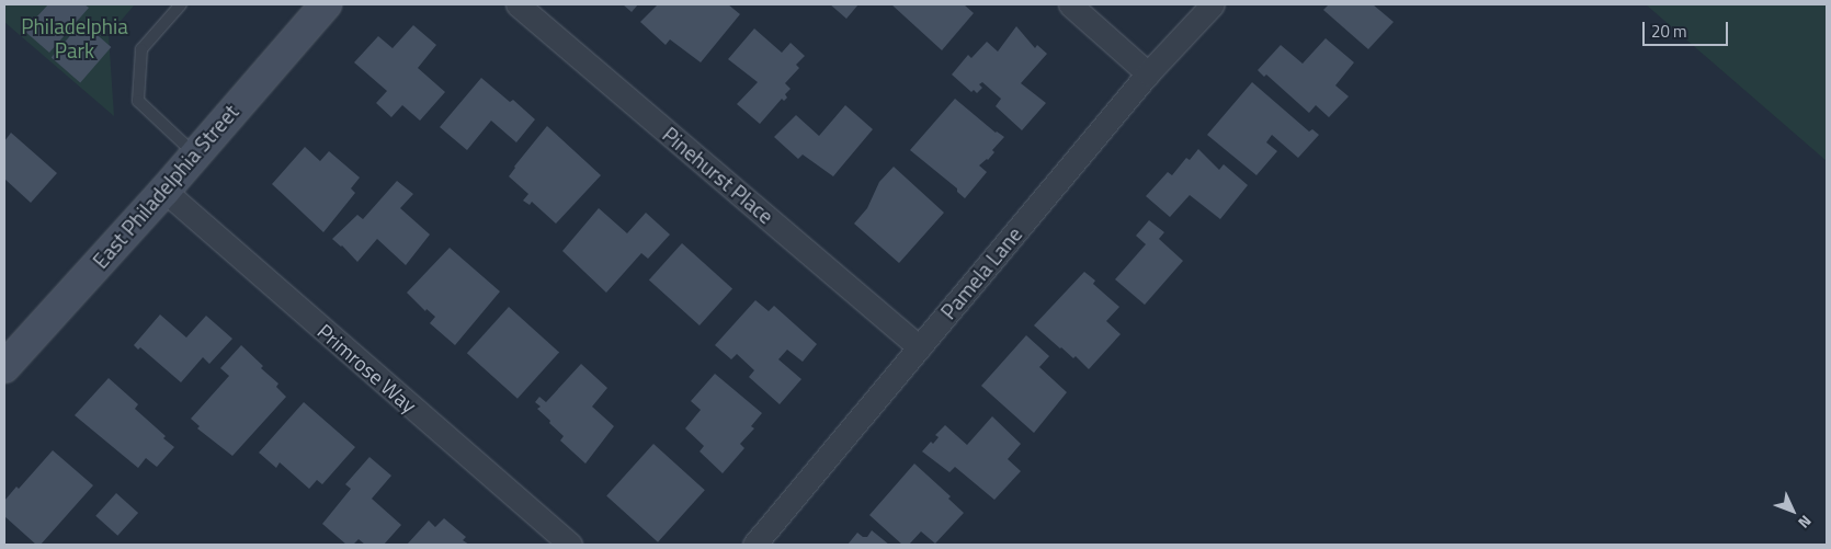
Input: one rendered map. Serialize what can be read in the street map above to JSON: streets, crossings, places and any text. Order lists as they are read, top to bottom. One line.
{"streets":{"street":["Pinehurst Place","East Philadelphia Street","Pamela Lane","Primrose Way"]},"crossings":[["Pinehurst Place","Pamela Lane"],["East Philadelphia Street","Primrose Way"]],"parks":["Philadelphia Park"],"scale_bar":"20 m","north":"bottom right"}
